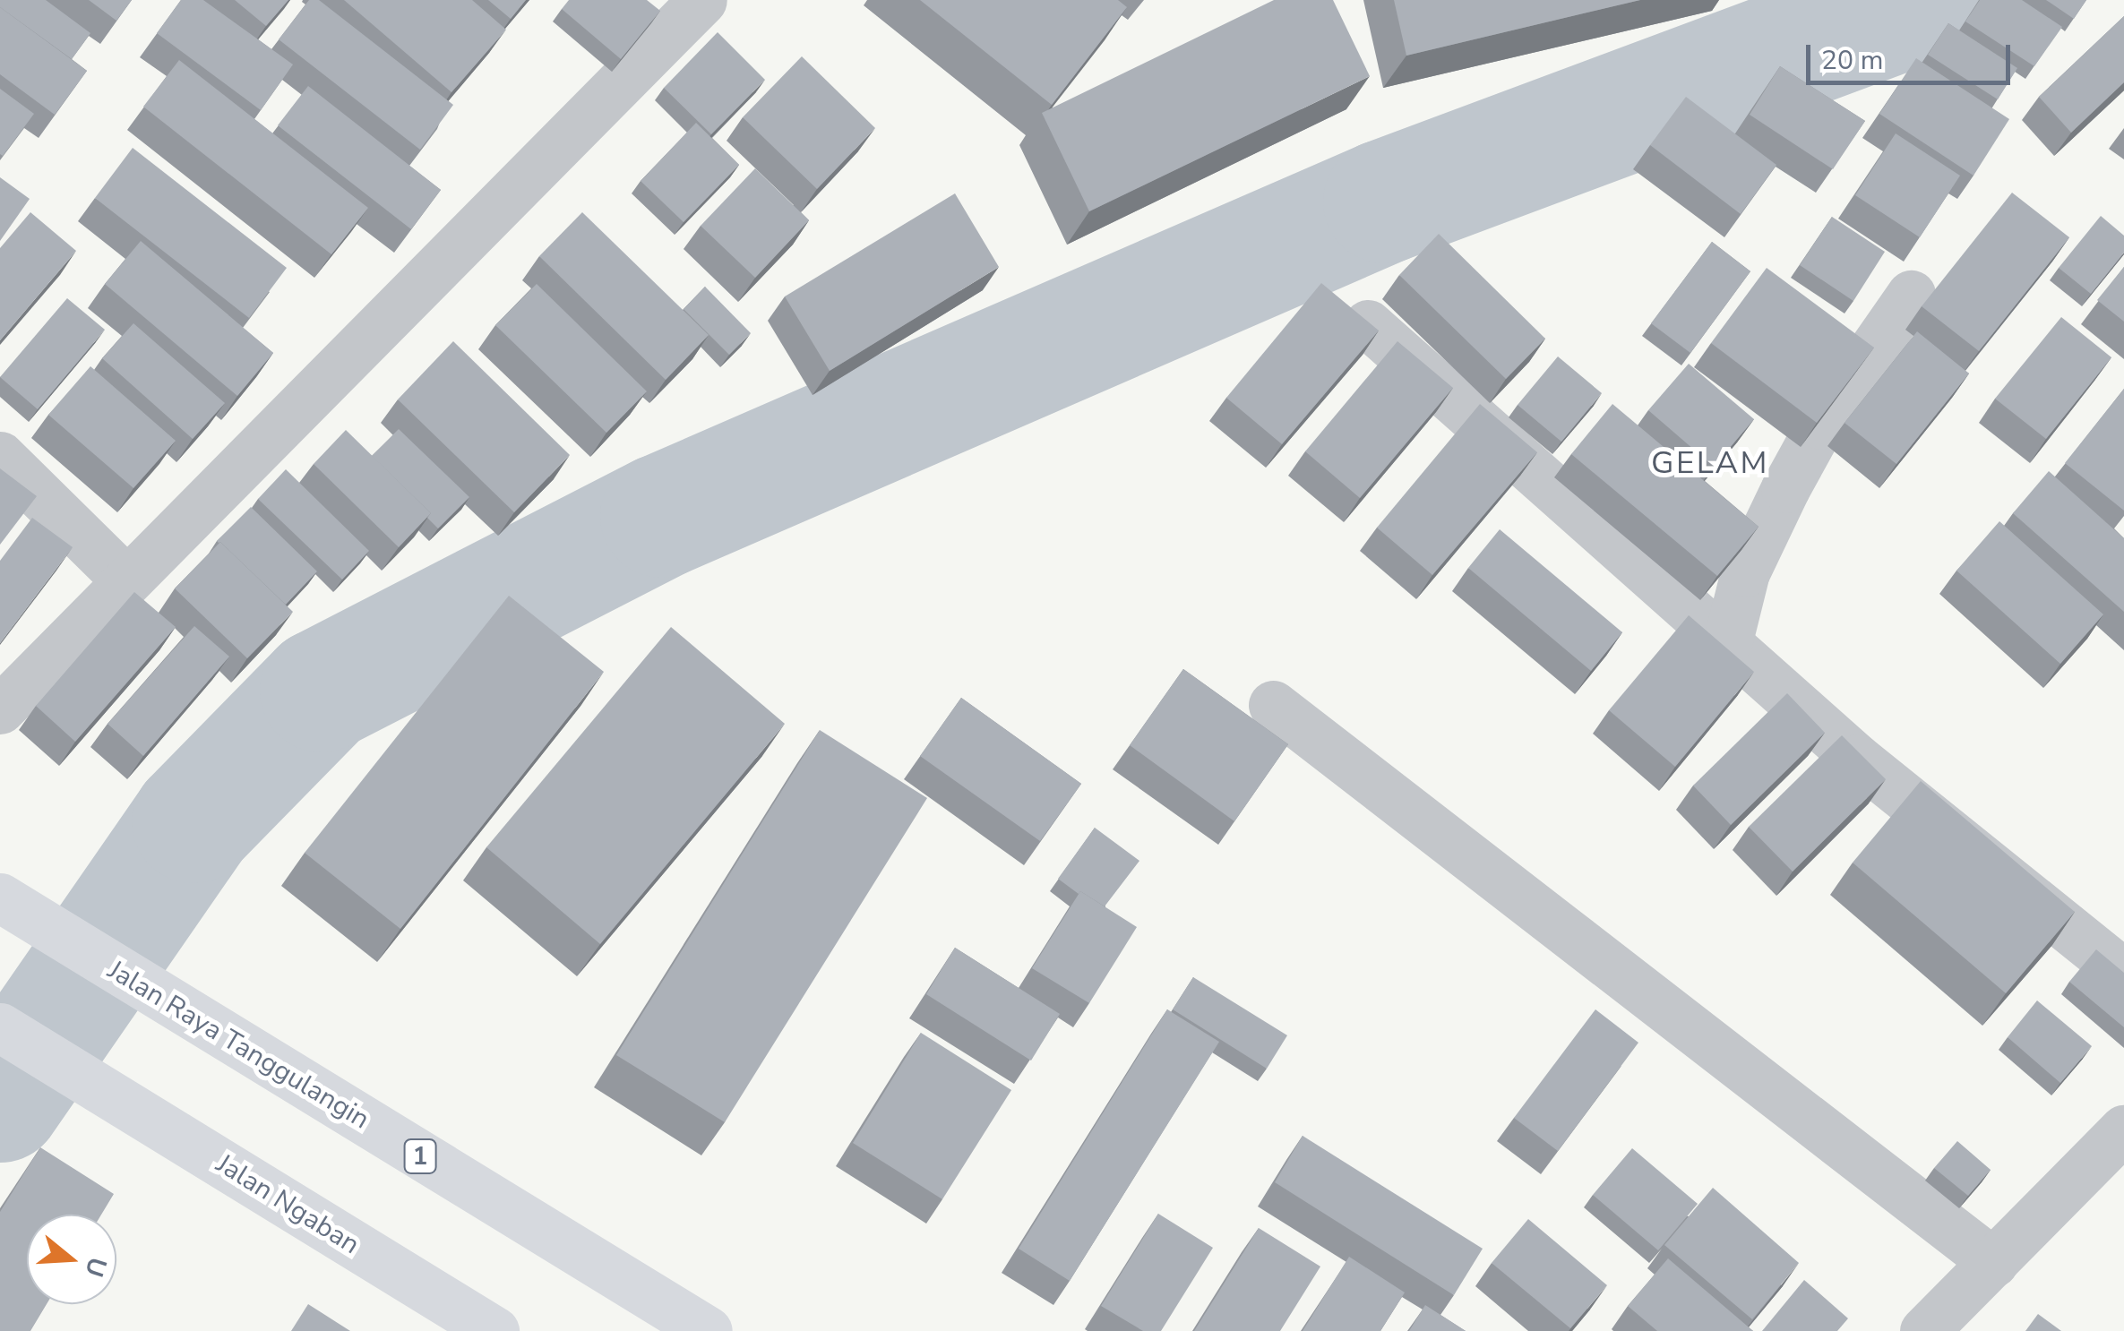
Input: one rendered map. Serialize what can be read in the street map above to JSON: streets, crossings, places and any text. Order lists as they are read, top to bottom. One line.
{"streets":{"highway":["Jalan Raya Tanggulangin","1","Jalan Ngaban"]},"districts":["GELAM"],"scale_bar":"20 m","north":"right"}
